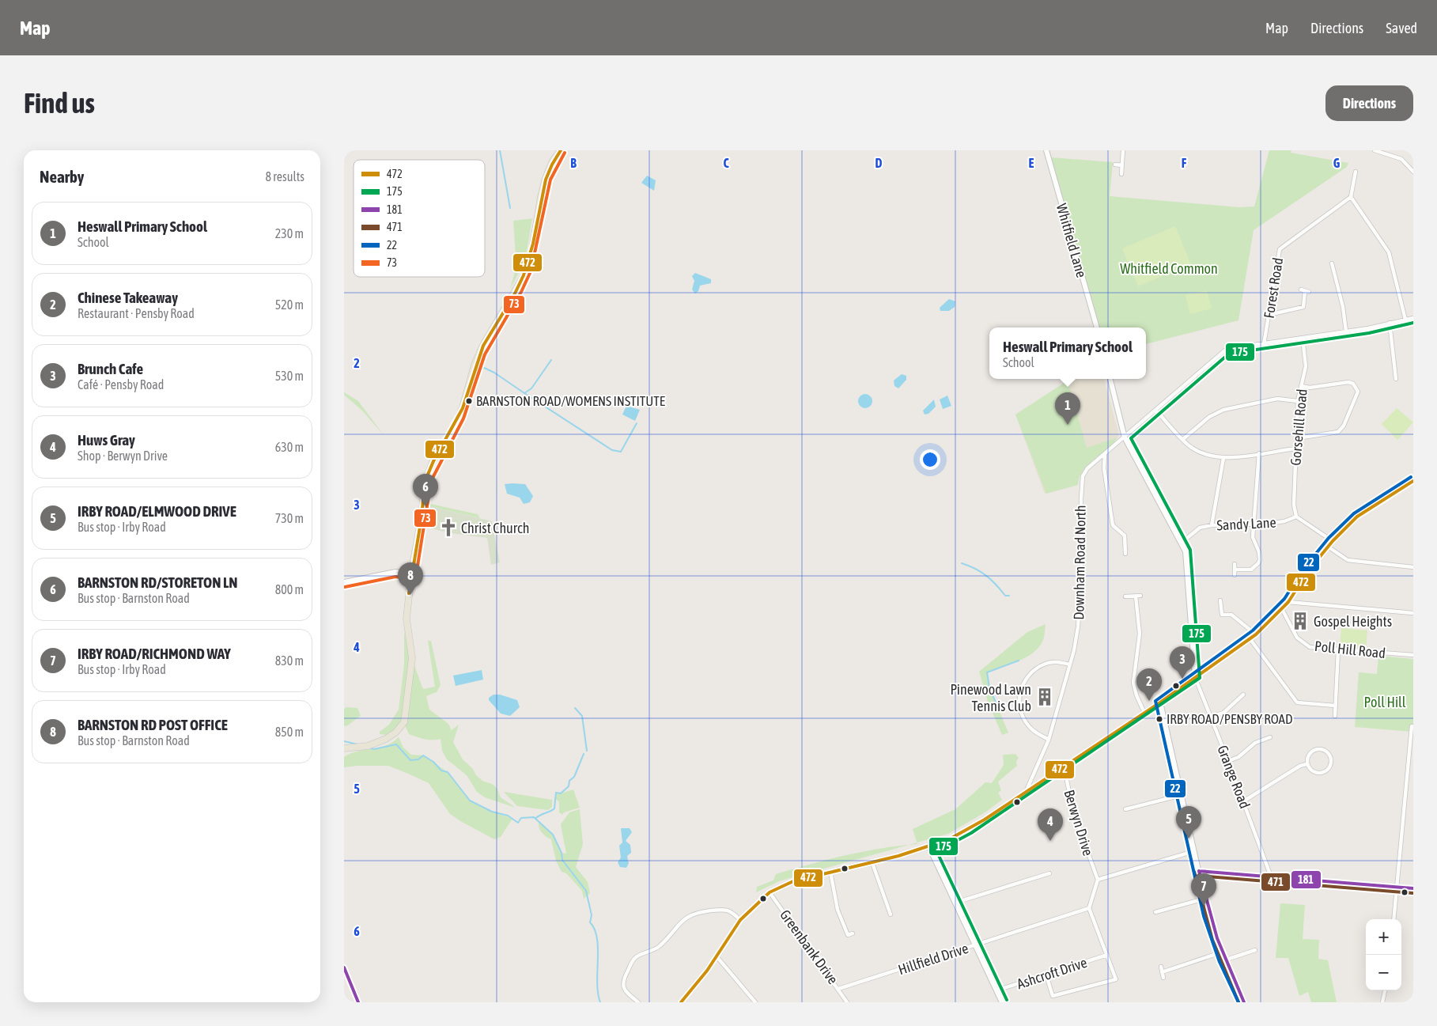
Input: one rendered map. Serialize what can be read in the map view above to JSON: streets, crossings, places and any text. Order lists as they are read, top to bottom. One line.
{"streets":{"street":["Whitfield Lane","Forest Road","Gorsehill Road","Sandy Lane","Downham Road North","Poll Hill Road","Grange Road","Berwyn Drive","Greenbank Drive","Hillfield Drive","Ashcroft Drive"]},"crossings":[["Forest Road","Downham Road North"],["Gorsehill Road","Sandy Lane"],["Gorsehill Road","Downham Road North"],["Greenbank Drive","Hillfield Drive"]],"parks":["Whitfield Common","Poll Hill"],"places":{"other":["BARNSTON ROAD/WOMENS INSTITUTE","IRBY ROAD/PENSBY ROAD"],"church":["Christ Church"],"building":["Gospel Heights","Pinewood Lawn Tennis Club"]},"lines":["transit line 472","transit line 73","transit line 175","transit line 22","transit line 181","transit line 471"],"legend":["472","175","181","471","22","73"],"page":{"header":"Map","nav":["Map","Directions","Saved"],"buttons":"Directions","title":"Find us","heading":["Nearby","8 results"],"list":[{"mark":"1","name":"Heswall Primary School","note":"School","value":"230 m"},{"mark":"2","name":"Chinese Takeaway","note":"Restaurant · Pensby Road","value":"520 m"},{"mark":"3","name":"Brunch Cafe","note":"Café · Pensby Road","value":"530 m"},{"mark":"4","name":"Huws Gray","note":"Shop · Berwyn Drive","value":"630 m"},{"mark":"5","name":"IRBY ROAD/ELMWOOD DRIVE","note":"Bus stop · Irby Road","value":"730 m"},{"mark":"6","name":"BARNSTON RD/STORETON LN","note":"Bus stop · Barnston Road","value":"800 m"},{"mark":"7","name":"IRBY ROAD/RICHMOND WAY","note":"Bus stop · Irby Road","value":"830 m"},{"mark":"8","name":"BARNSTON RD POST OFFICE","note":"Bus stop · Barnston Road","value":"850 m"}],"popup":["Heswall Primary School","School"],"pins":["1","6","8","3","2","5","4","7"],"map_buttons":["+","−"]},"grid":{"columns":["B","C","D","E","F","G"],"rows":["2","3","4","5","6"]}}
